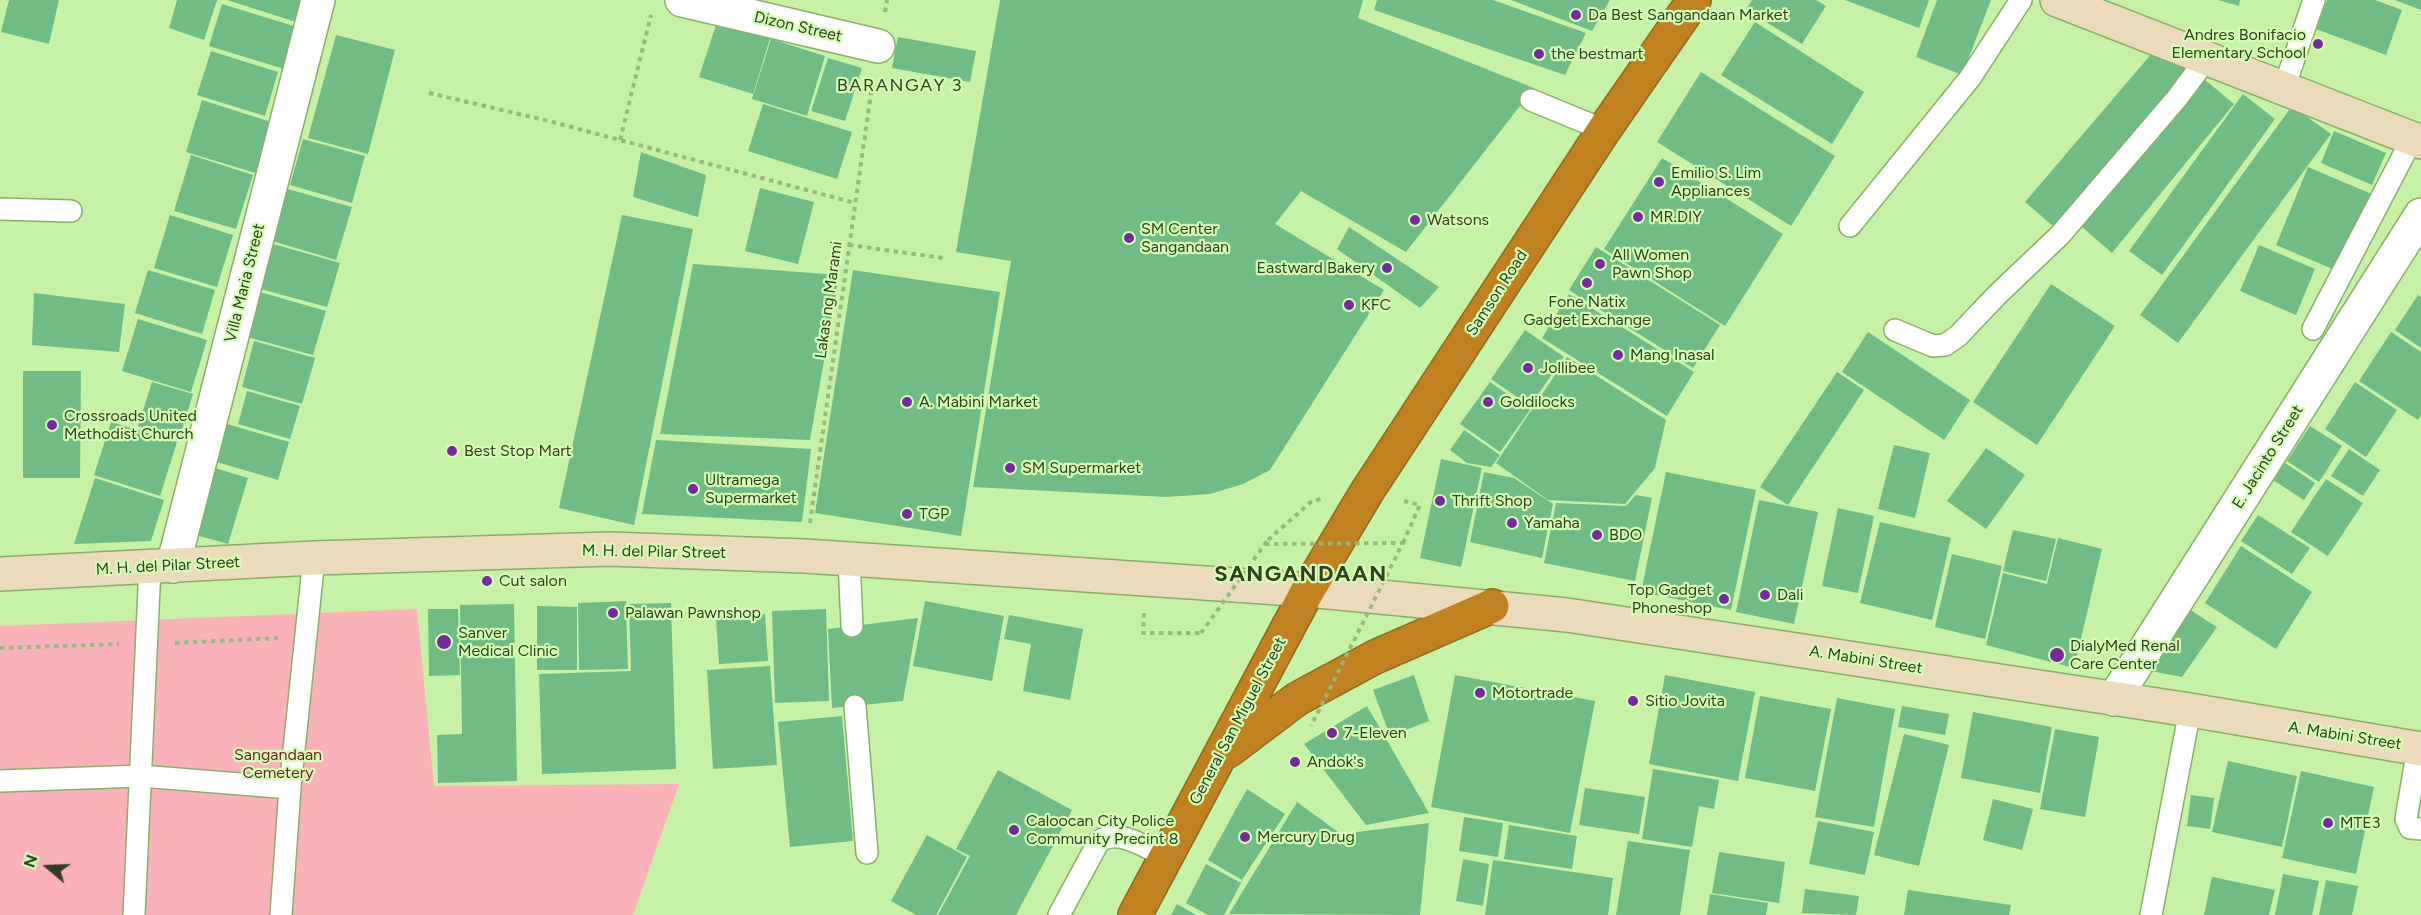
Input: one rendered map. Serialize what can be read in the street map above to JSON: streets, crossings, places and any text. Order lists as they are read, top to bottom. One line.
{"streets":{"highway":["Samson Road","General San Miguel Street"],"main road":["M. H. del Pilar Street","A. Mabini Street"],"street":["Dizon Street","Villa Maria Street","E. Jacinto Street"],"path":["Lakas ng Marami"]},"crossings":[["Dizon Street","Lakas ng Marami"],["Villa Maria Street","M. H. del Pilar Street"],["Samson Road","M. H. del Pilar Street"],["Samson Road","A. Mabini Street"],["Samson Road","General San Miguel Street"],["Lakas ng Marami","M. H. del Pilar Street"],["E. Jacinto Street","A. Mabini Street"],["M. H. del Pilar Street","A. Mabini Street"],["M. H. del Pilar Street","General San Miguel Street"],["A. Mabini Street","General San Miguel Street"]],"districts":["BARANGAY 3","SANGANDAAN"],"parks":["Sangandaan Cemetery"],"places":["Da Best Sangandaan Market","Andres Bonifacio Elementary School","the bestmart","Emilio S. Lim Appliances","MR.DIY","Watsons","SM Center Sangandaan","All Women Pawn Shop","Eastward Bakery","Fone Natix Gadget Exchange","KFC","Mang Inasal","Jollibee","A. Mabini Market","Goldilocks","Crossroads United Methodist Church","Best Stop Mart","SM Supermarket","Ultramega Supermarket","Thrift Shop","TGP","Yamaha","BDO","Cut salon","Dali","Top Gadget Phoneshop","Palawan Pawnshop","Sanver Medical Clinic","DialyMed Renal Care Center","Motortrade","Sitio Jovita","7-Eleven","Andok's","MTE3","Caloocan City Police Community Precint 8","Mercury Drug"],"north":"left"}
